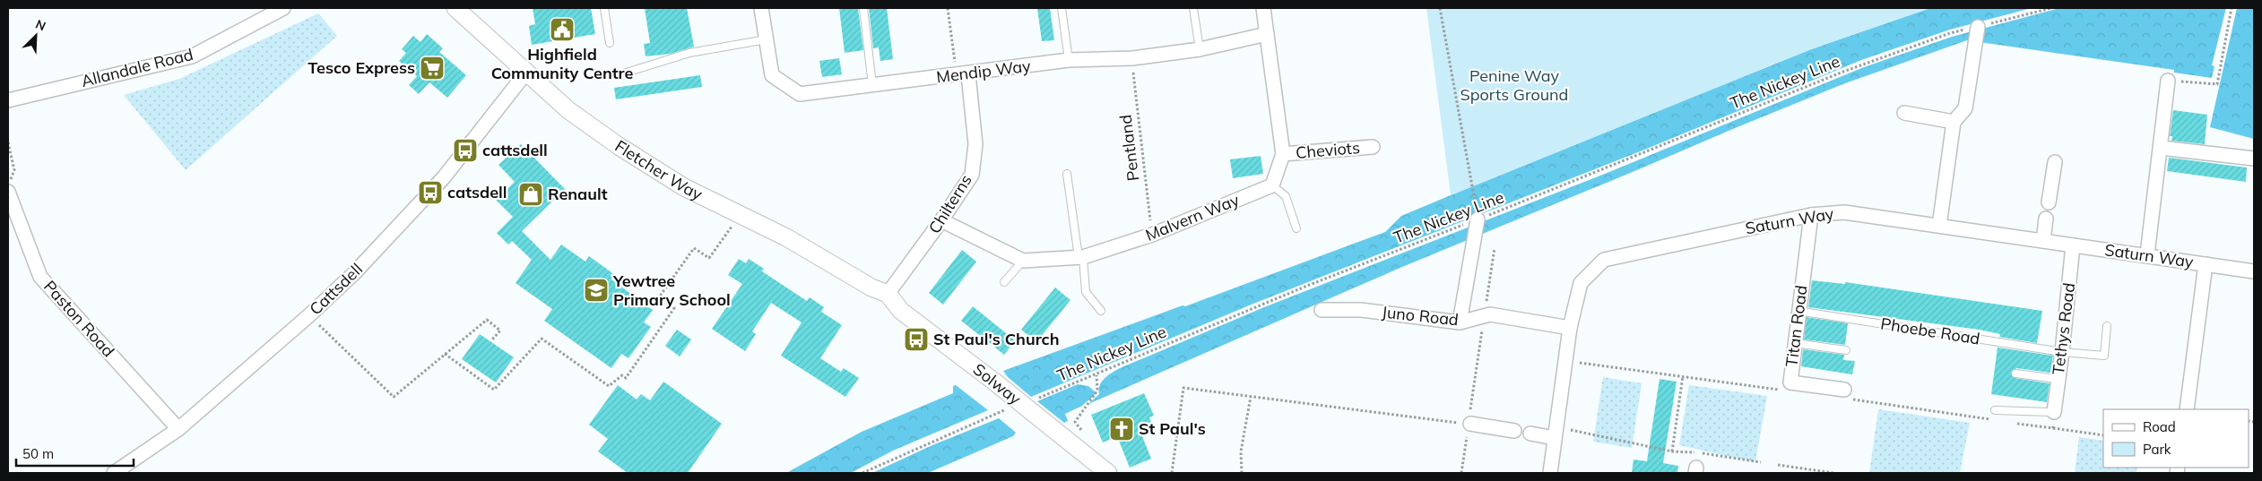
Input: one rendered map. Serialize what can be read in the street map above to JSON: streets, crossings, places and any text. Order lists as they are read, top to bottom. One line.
{"streets":{"street":["Allandale Road","Mendip Way","Cheviots","Fletcher Way","Chilterns","Malvern Way","Saturn Way","Cattsdell","Juno Road","Paston Road","Titan Road","Tethys Road","Solway"],"lane":["Phoebe Road"],"path":["The Nickey Line","Pentland"]},"crossings":[["Mendip Way","Pentland"],["Mendip Way","Chilterns"],["Pentland","Malvern Way"],["Fletcher Way","Chilterns"],["Fletcher Way","Cattsdell"],["Fletcher Way","Solway"],["Chilterns","Solway"],["Saturn Way","Juno Road"],["Saturn Way","Titan Road"],["Saturn Way","Tethys Road"],["Cattsdell","Paston Road"],["Titan Road","Phoebe Road"],["Tethys Road","Phoebe Road"]],"parks":["Penine Way Sports Ground"],"places":{"public building":["Highfield Community Centre"],"supermarket":["Tesco Express"],"bus stop":["cattsdell","catsdell","St Paul's Church"],"shop":["Renault"],"school or university":["Yewtree Primary School"],"church":["St Paul's"]},"legend":["Road","Park"],"scale_bar":"50 m","north":"top right"}
